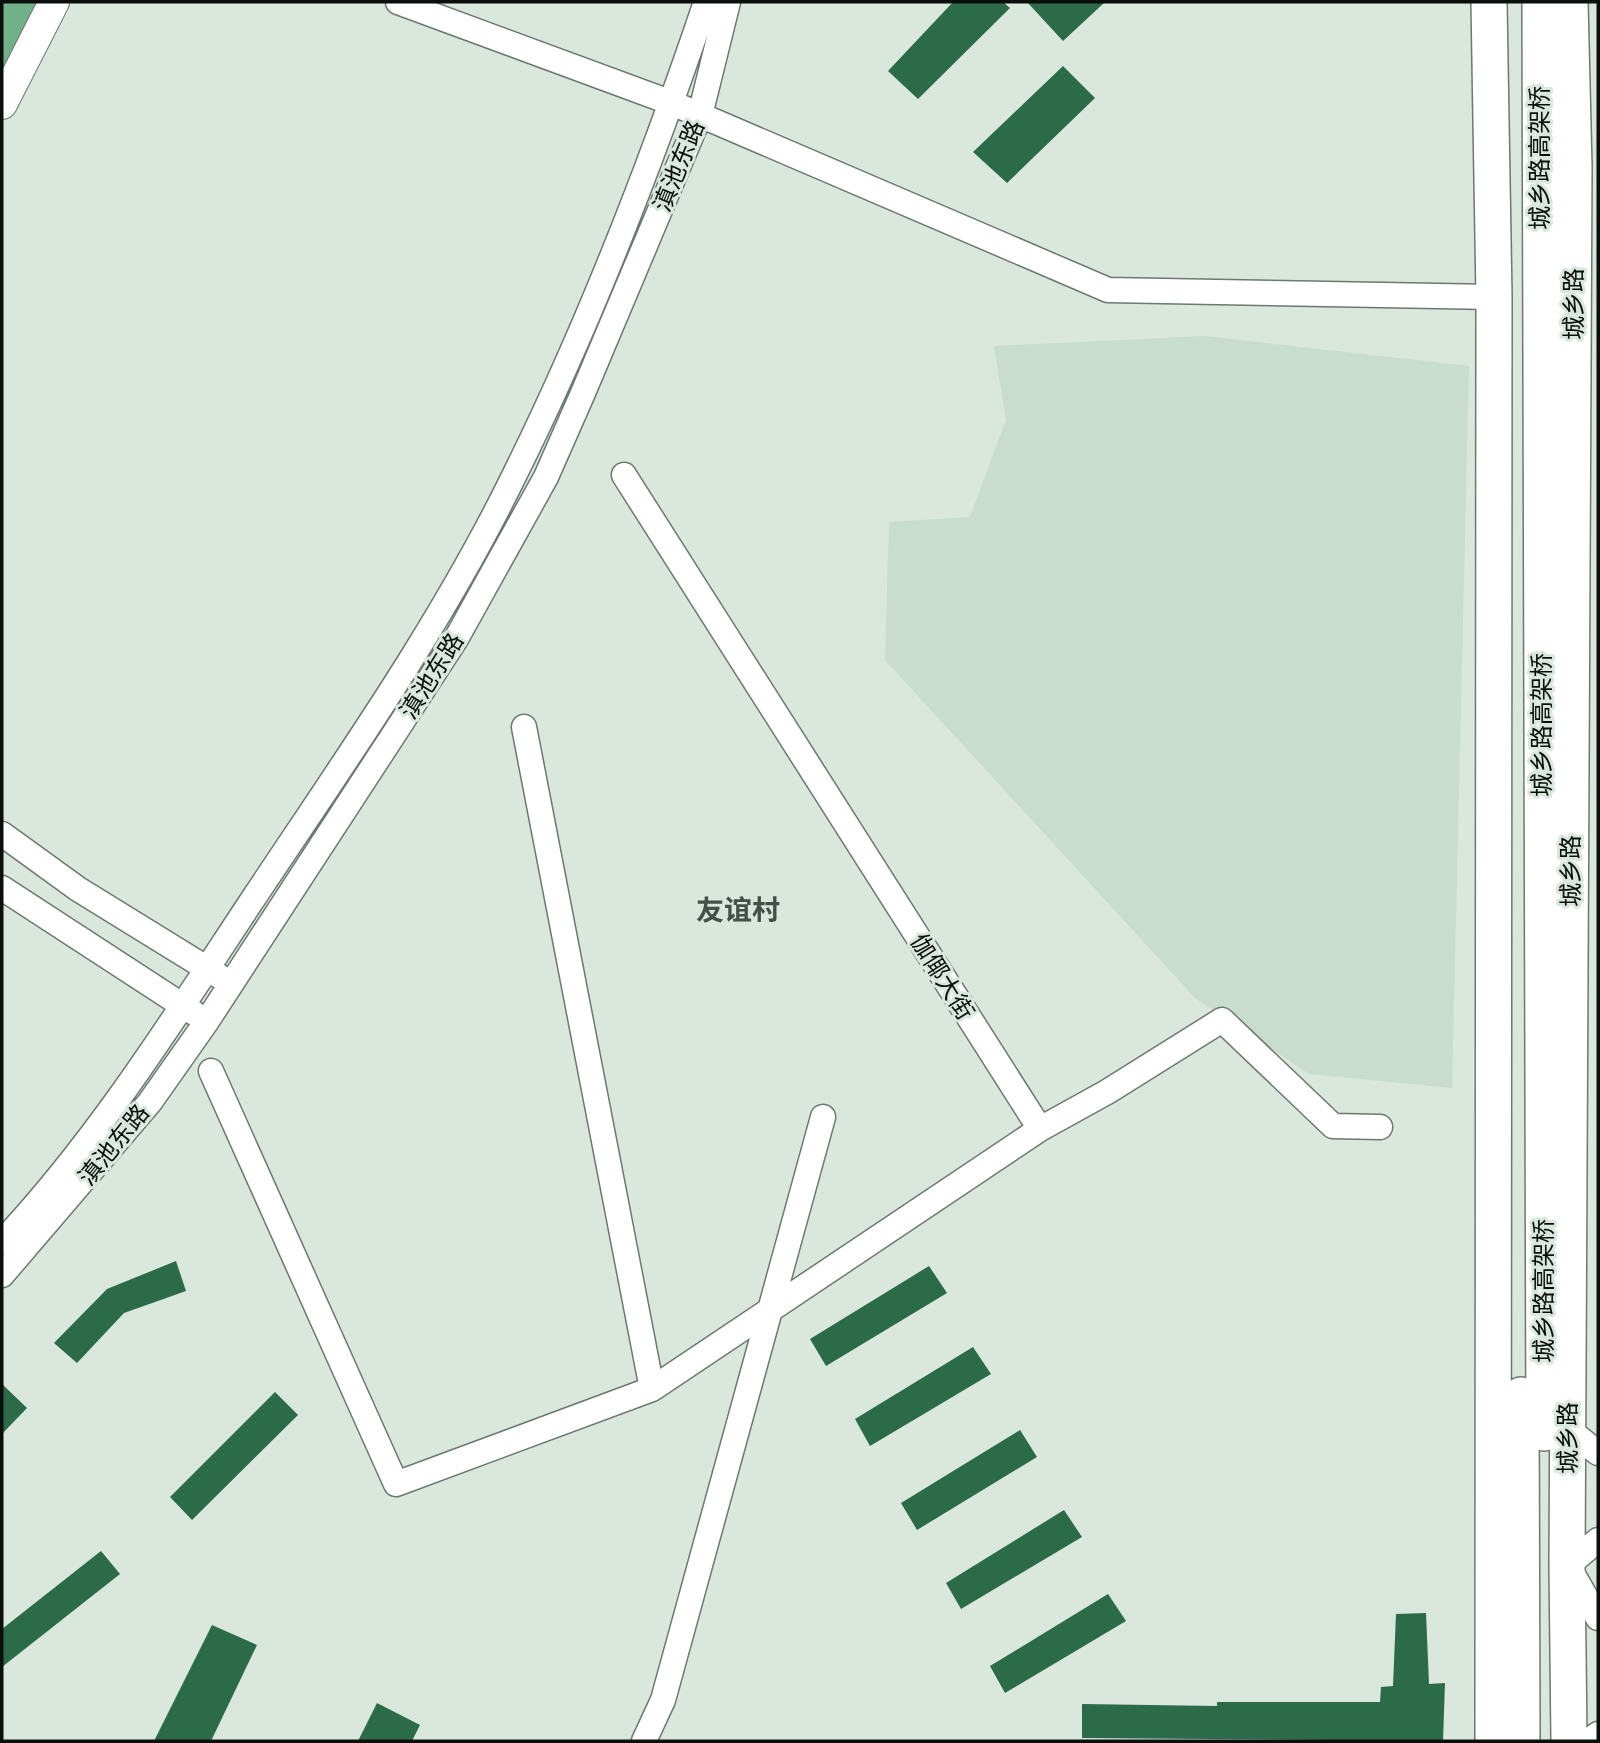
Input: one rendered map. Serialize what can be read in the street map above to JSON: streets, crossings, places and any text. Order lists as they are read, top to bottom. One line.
{"streets":{"highway":["城乡路高架桥","城乡路"],"street":["滇池东路","伽倻大街"]},"districts":["友谊村"]}
